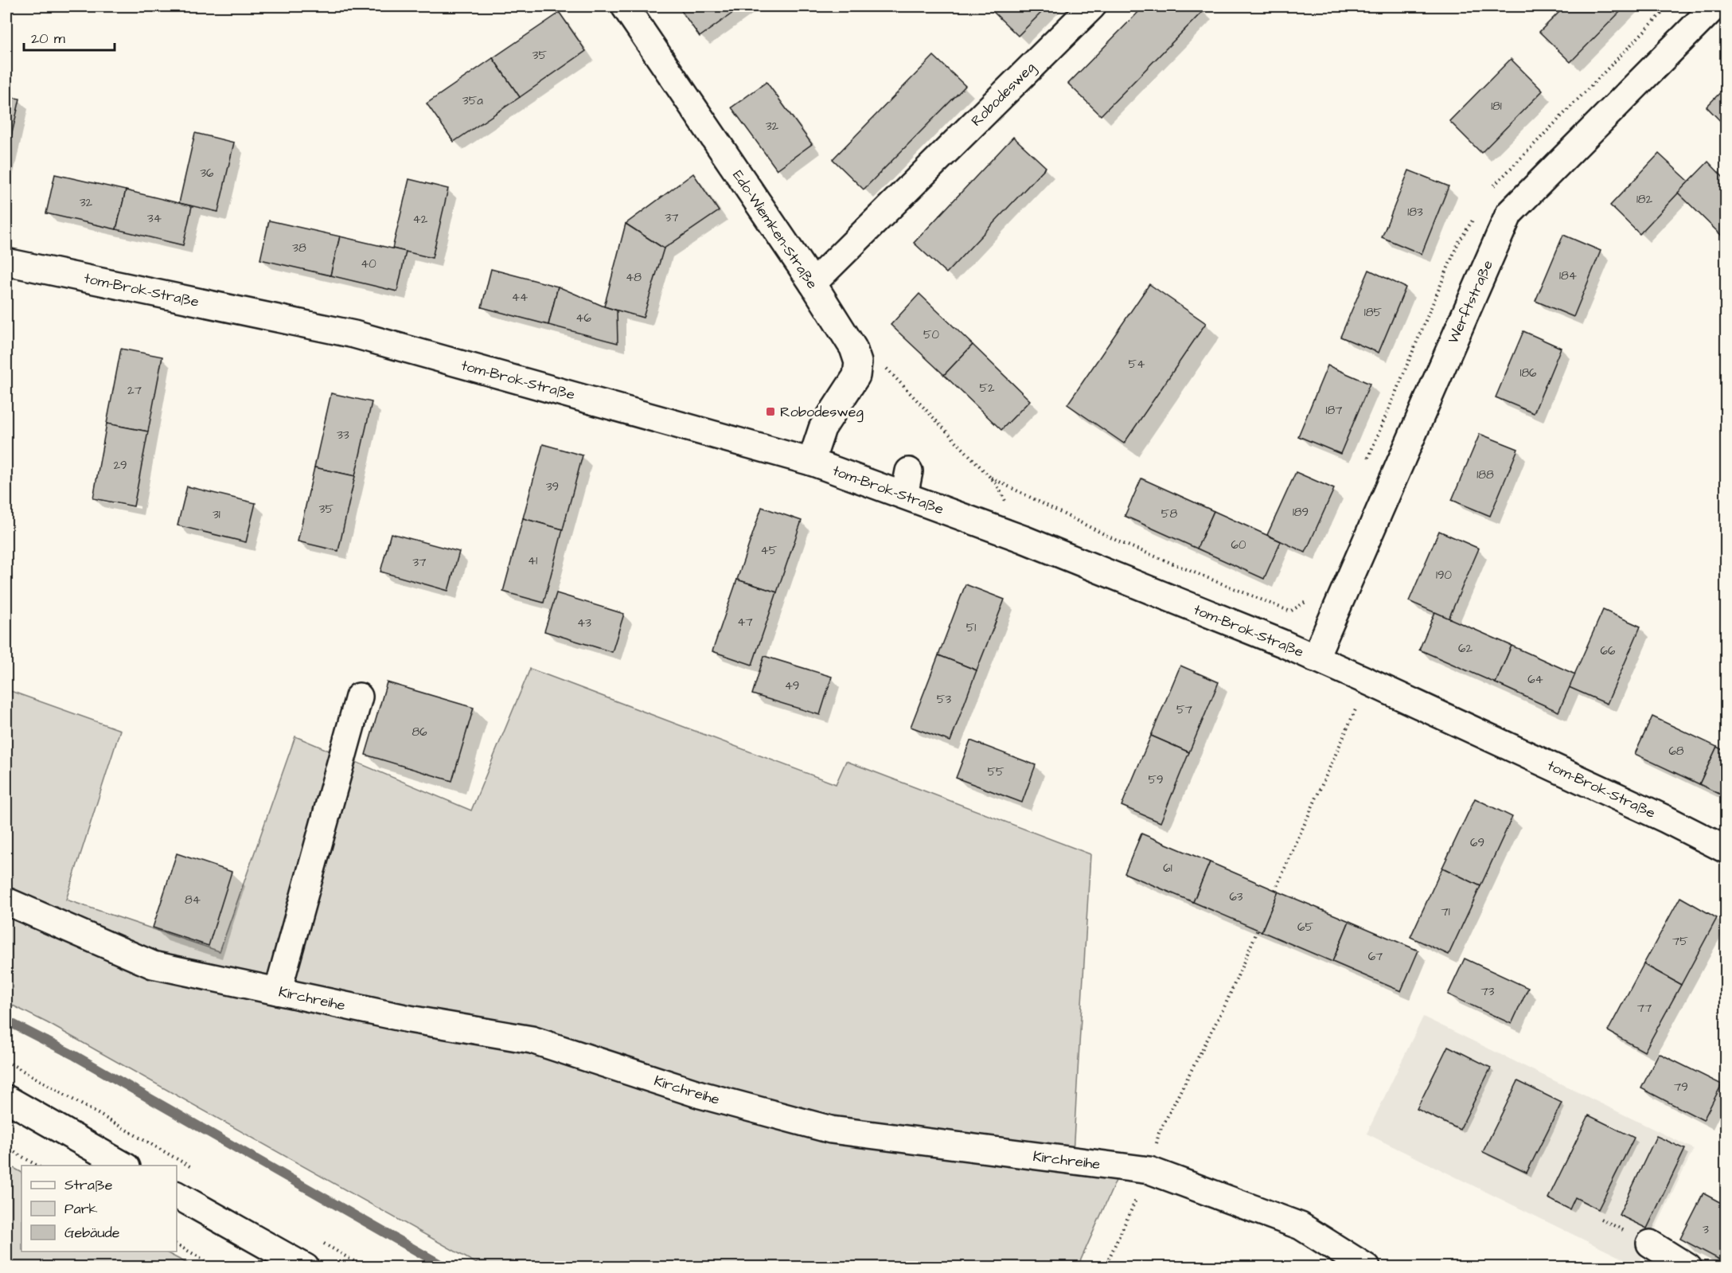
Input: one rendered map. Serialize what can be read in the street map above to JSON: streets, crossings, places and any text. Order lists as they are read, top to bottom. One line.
{"streets":{"street":["Robodesweg","Edo-Wiemken-Straße","tom-Brok-Straße","Werftstraße","Kirchreihe"]},"crossings":[["Robodesweg","Edo-Wiemken-Straße"],["Edo-Wiemken-Straße","tom-Brok-Straße"],["tom-Brok-Straße","Werftstraße"]],"places":{"transit":["Robodesweg"]},"house_numbers":["35","35a","181","32","36","182","32","183","37","34","42","38","40","184","48","44","185","46","50","54","186","52","27","187","33","29","188","39","35","189","58","31","60","45","41","37","190","47","43","51","62","66","64","49","53","57","86","68","55","59","69","61","63","84","71","65","75","67","73","77","79","3"],"legend":["Straße","Park","Gebäude"],"scale_bar":"20 m"}
